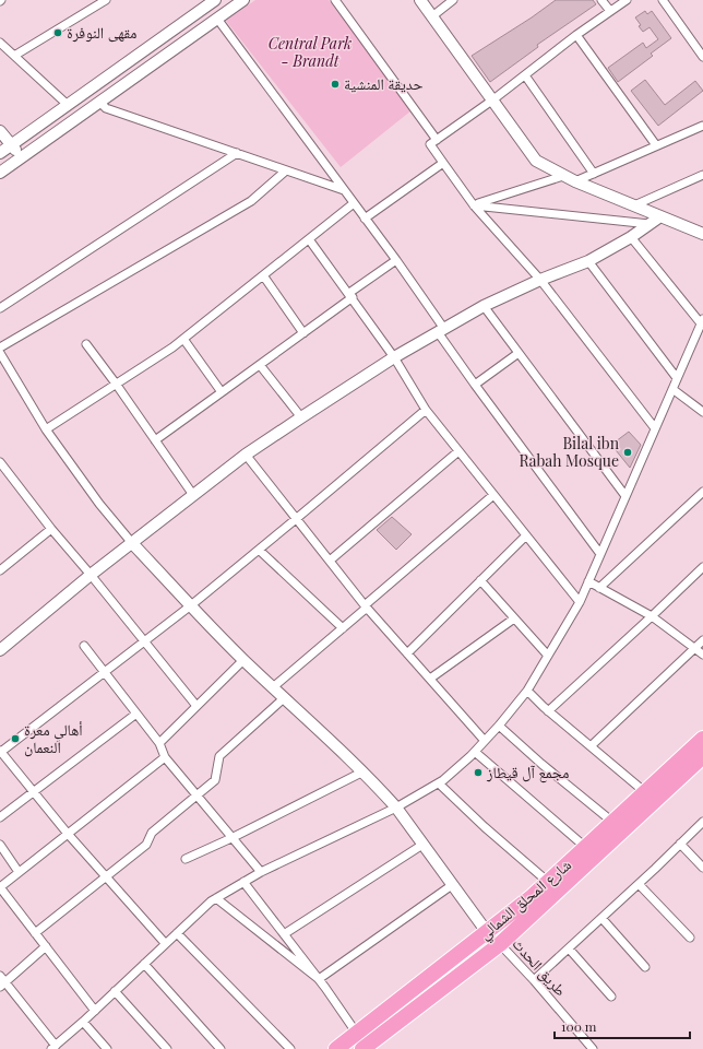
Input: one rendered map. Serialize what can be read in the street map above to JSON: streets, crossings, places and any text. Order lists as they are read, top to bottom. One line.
{"streets":{"highway":["شارع المحلق الشمالي"],"street":["طريق الحدث"]},"crossings":[["شارع المحلق الشمالي","طريق الحدث"]],"parks":["Central Park - Brandt"],"places":["مقهى النوفرة","حديقة المنشية","Bilal ibn Rabah Mosque","أهالي معرة النعمان","مجمع آل قيطاز"],"scale_bar":"100 m"}
